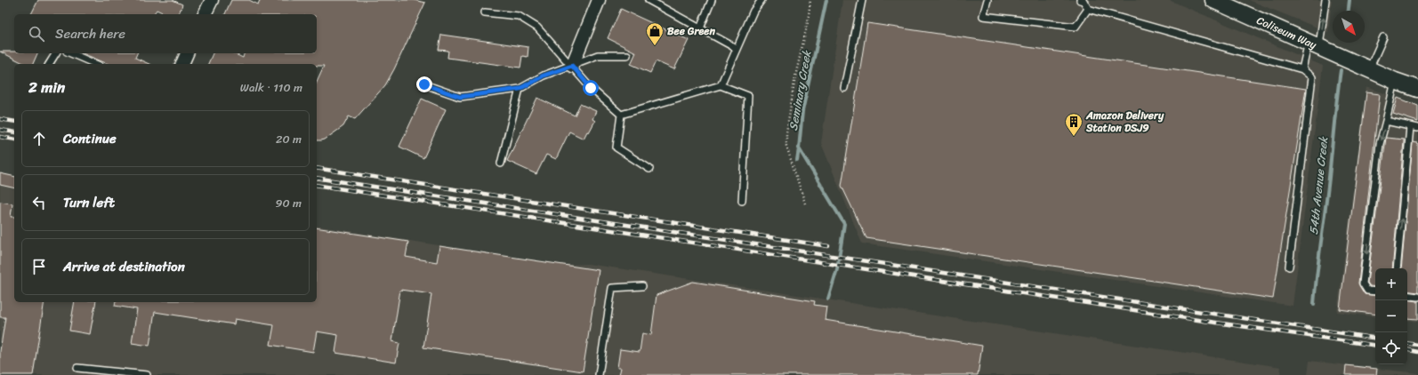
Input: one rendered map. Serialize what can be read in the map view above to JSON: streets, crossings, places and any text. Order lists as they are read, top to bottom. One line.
{"streets":{"street":["Coliseum Way"]},"water":["Seminary Creek","54th Avenue Creek"],"places":{"shop":["Bee Green"],"building":["Amazon Delivery Station DSJ9"]},"north":"bottom right","page":{"search":"Search here","heading":["2 min","Walk · 110 m"],"list":[["Continue","20 m"],["Turn left","90 m"],"Arrive at destination"],"map_buttons":["+","−"]}}
